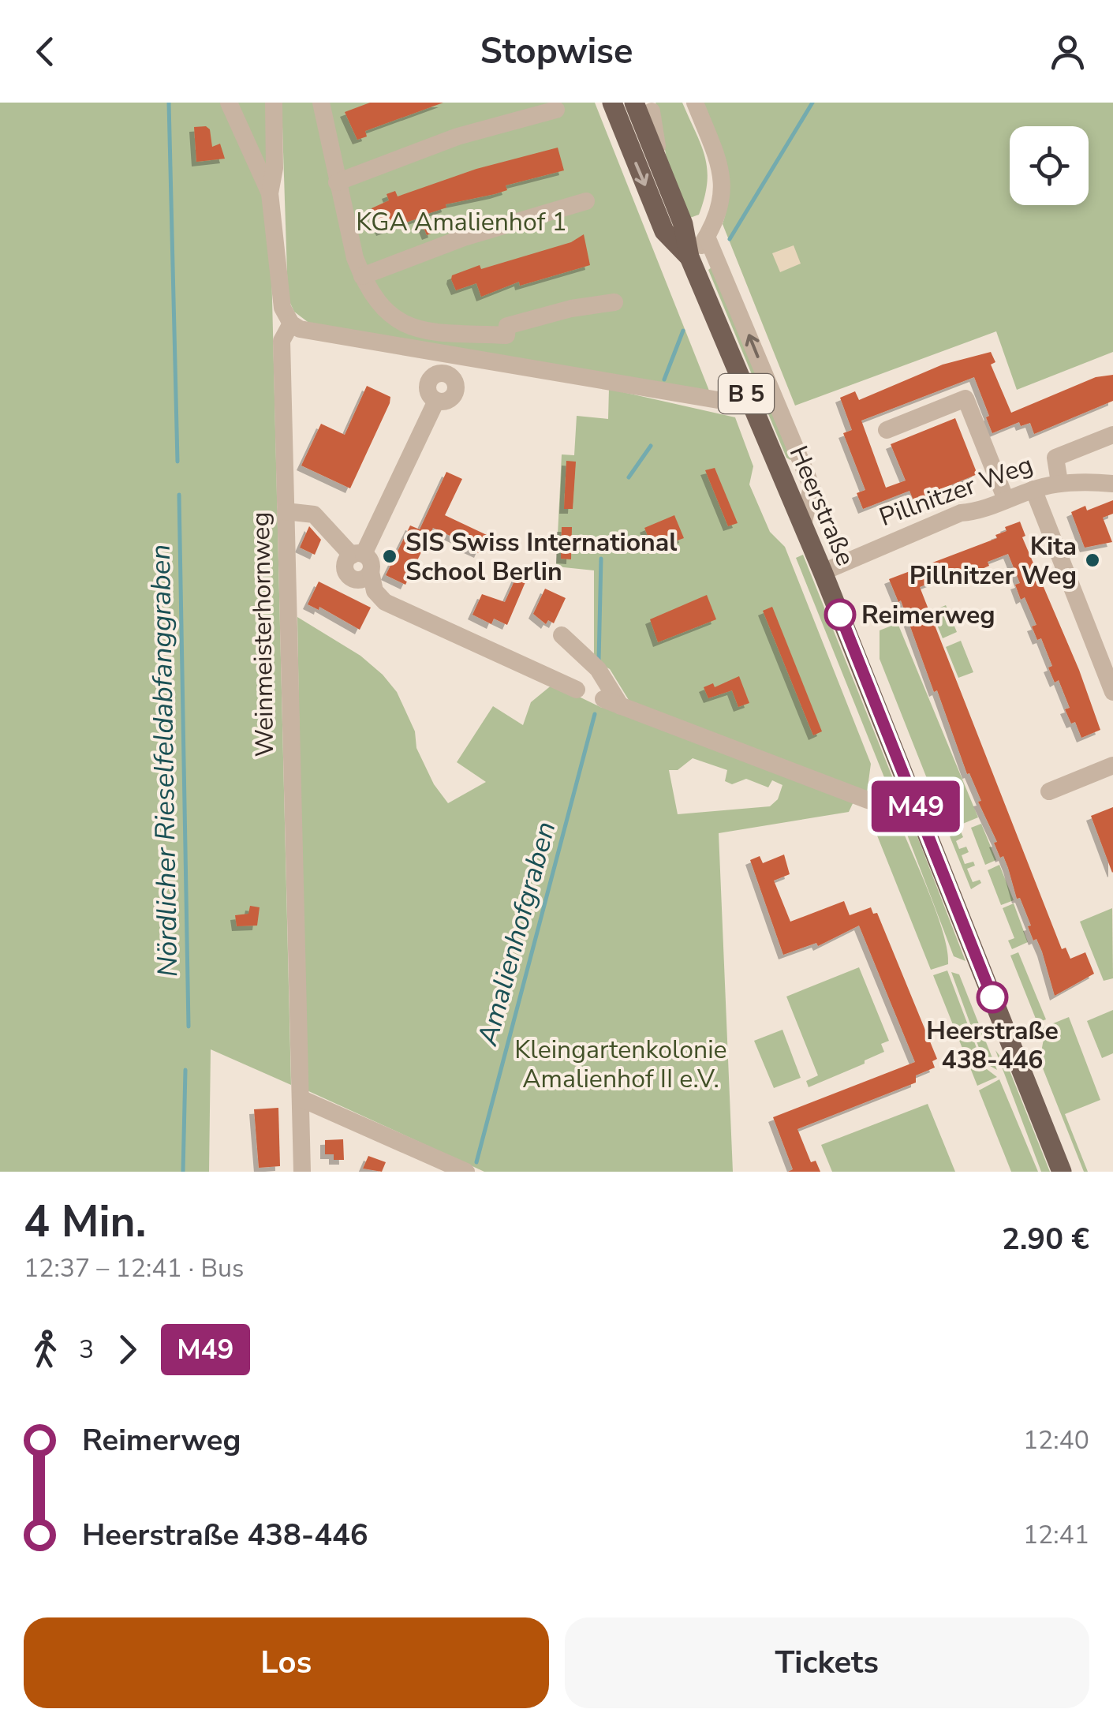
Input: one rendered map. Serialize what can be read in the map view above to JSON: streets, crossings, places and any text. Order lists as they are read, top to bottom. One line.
{"streets":{"main road":["B 5","Heerstraße"],"street":["Pillnitzer Weg","Weinmeisterhornweg"]},"crossings":[["Pillnitzer Weg","Heerstraße"]],"water":["Nördlicher Rieselfeldabfanggraben","Amalienhofgraben"],"parks":["KGA Amalienhof 1","Kleingartenkolonie Amalienhof II e.V."],"places":["SIS Swiss International School Berlin","Kita Pillnitzer Weg","Reimerweg","Heerstraße 438-446"],"lines":["bus line M49"],"page":{"header":"Stopwise","on_map":"M49","heading":["4 Min.","12:37 – 12:41 · Bus","2.90 €"],"legs":["3","M49"],"list":[{"name":"Reimerweg","value":"12:40"},{"name":"Heerstraße 438-446","value":"12:41"}],"buttons":["Los","Tickets"]}}
